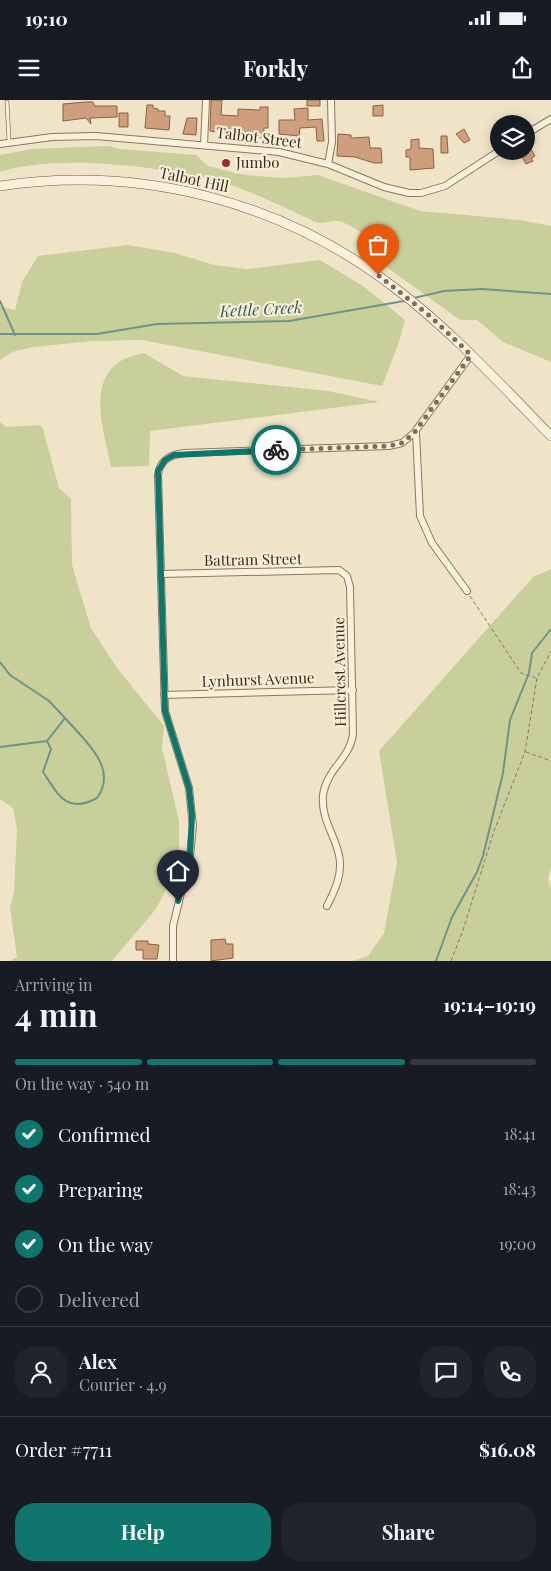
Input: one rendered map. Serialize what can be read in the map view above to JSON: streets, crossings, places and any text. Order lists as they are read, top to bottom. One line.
{"streets":{"main road":["Talbot Hill"],"street":["Talbot Street","Battram Street","Hillcrest Avenue","Lynhurst Avenue"]},"crossings":[["Battram Street","Hillcrest Avenue"],["Hillcrest Avenue","Lynhurst Avenue"]],"water":["Kettle Creek"],"places":["Jumbo"],"page":{"status":"19:10","header":"Forkly","heading":["4 min","Arriving in","19:14–19:19"],"panel":["Alex","Courier · 4.9","Order #7711","$16.08"],"bar":"On the way · 540 m","list":[["Confirmed","18:41"],["Preparing","18:43"],["On the way","19:00"],"Delivered"],"buttons":["Help","Share"]}}
